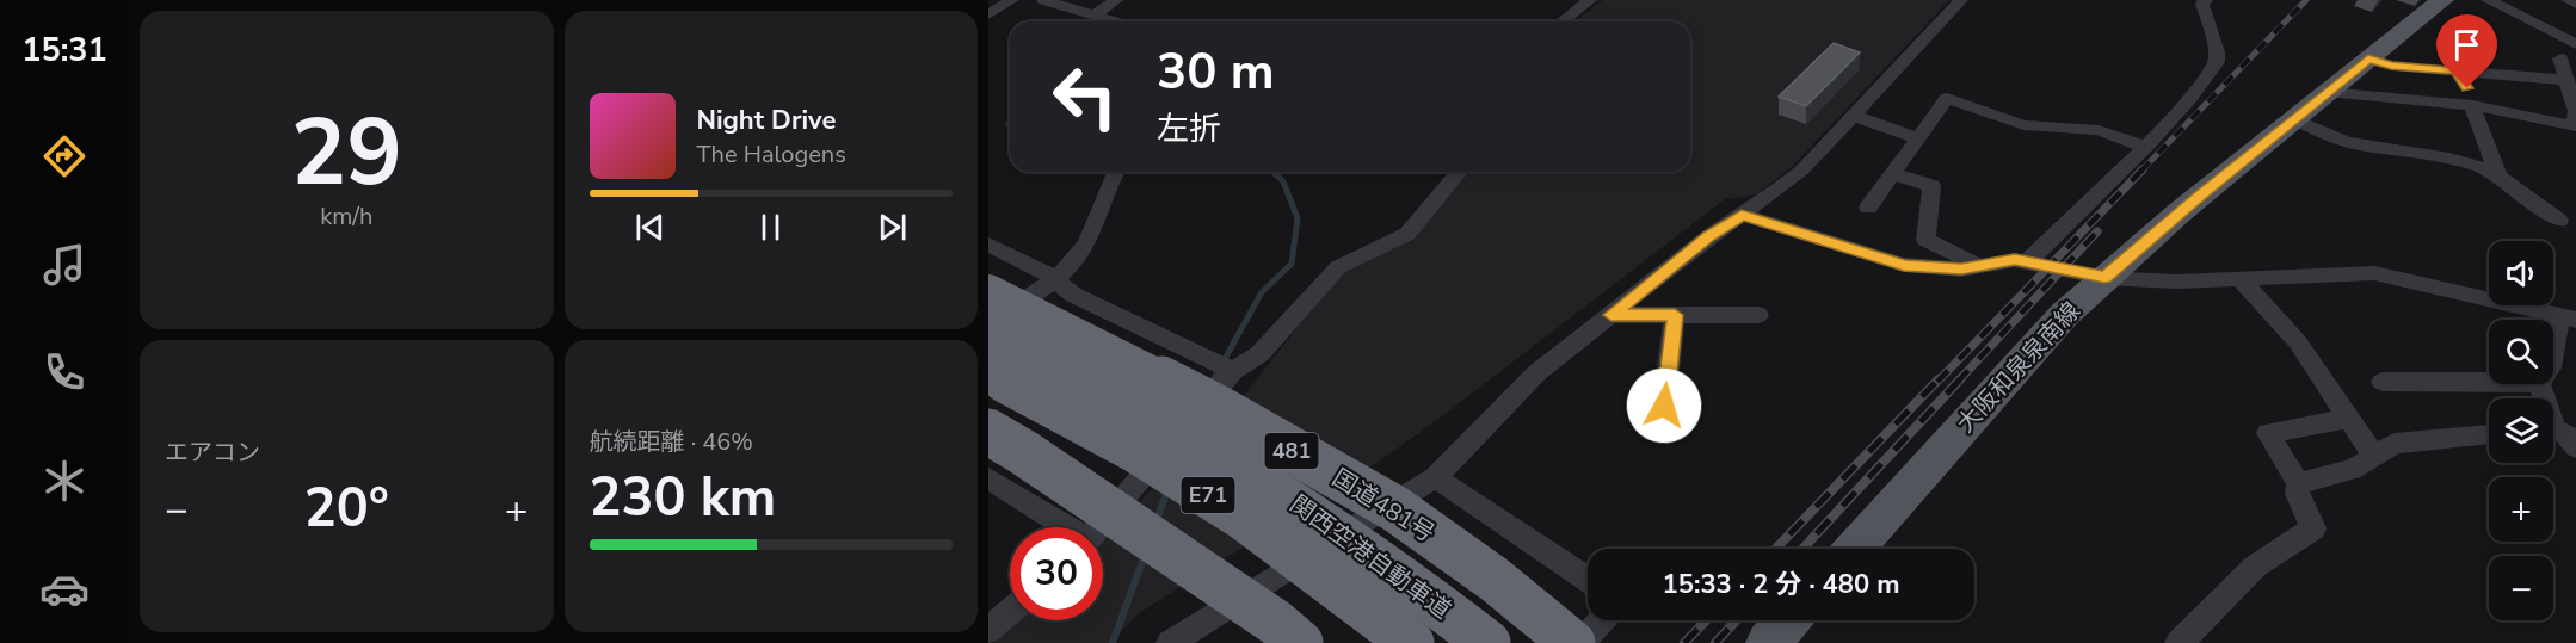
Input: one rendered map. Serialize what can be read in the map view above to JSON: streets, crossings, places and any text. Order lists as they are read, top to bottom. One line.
{"streets":{"highway":["481","E71","国道481号","関西空港自動車道"],"main road":["大阪和泉泉南線"]},"page":{"tabs":"15:31","tile":[["29","km/h"],"エアコン",["航続距離 · 46%","230 km"]],"turn":["30 m","左折"],"song":["Night Drive","The Halogens"],"map_buttons":["+","−"],"heat":["−","20°","+"],"limit":"30","trip":"15:33 · 2 分 · 480 m"}}
